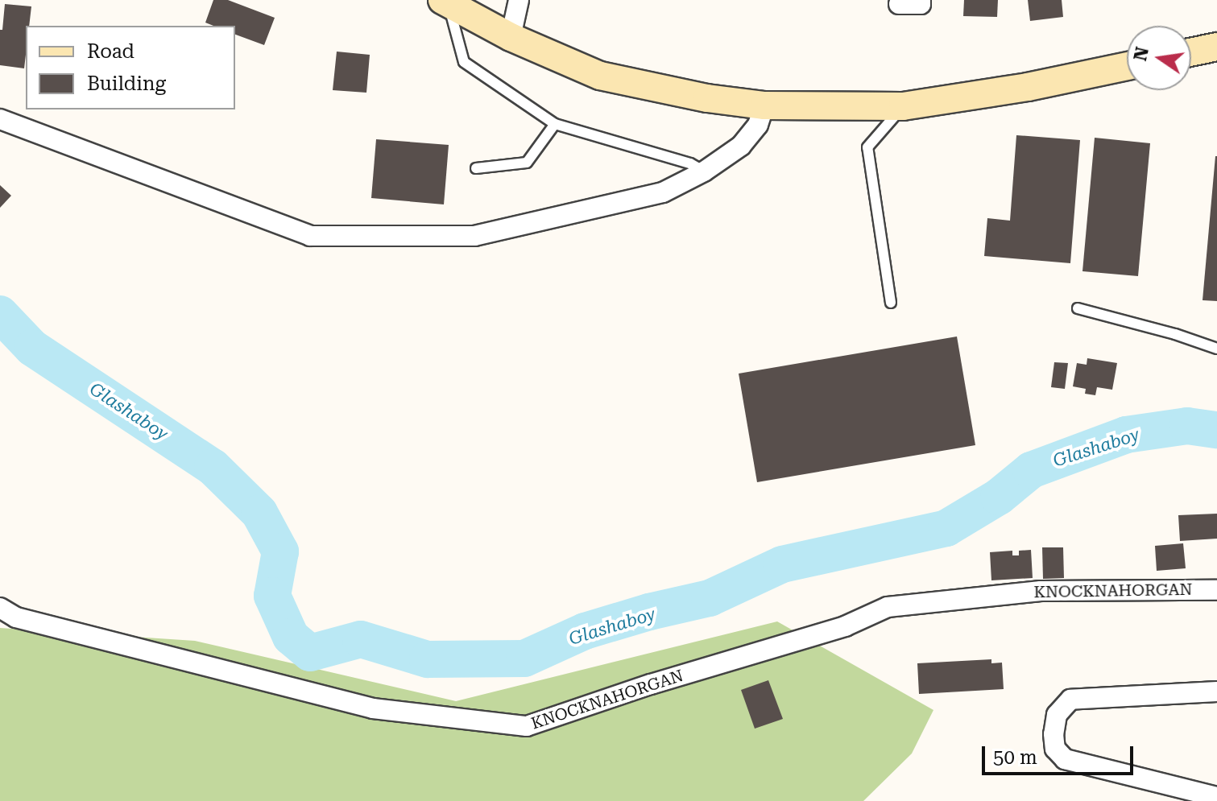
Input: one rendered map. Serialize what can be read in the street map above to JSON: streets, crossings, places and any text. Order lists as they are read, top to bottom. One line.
{"streets":{"street":["KNOCKNAHORGAN"]},"water":["Glashaboy"],"legend":["Road","Building"],"scale_bar":"50 m","north":"left"}
